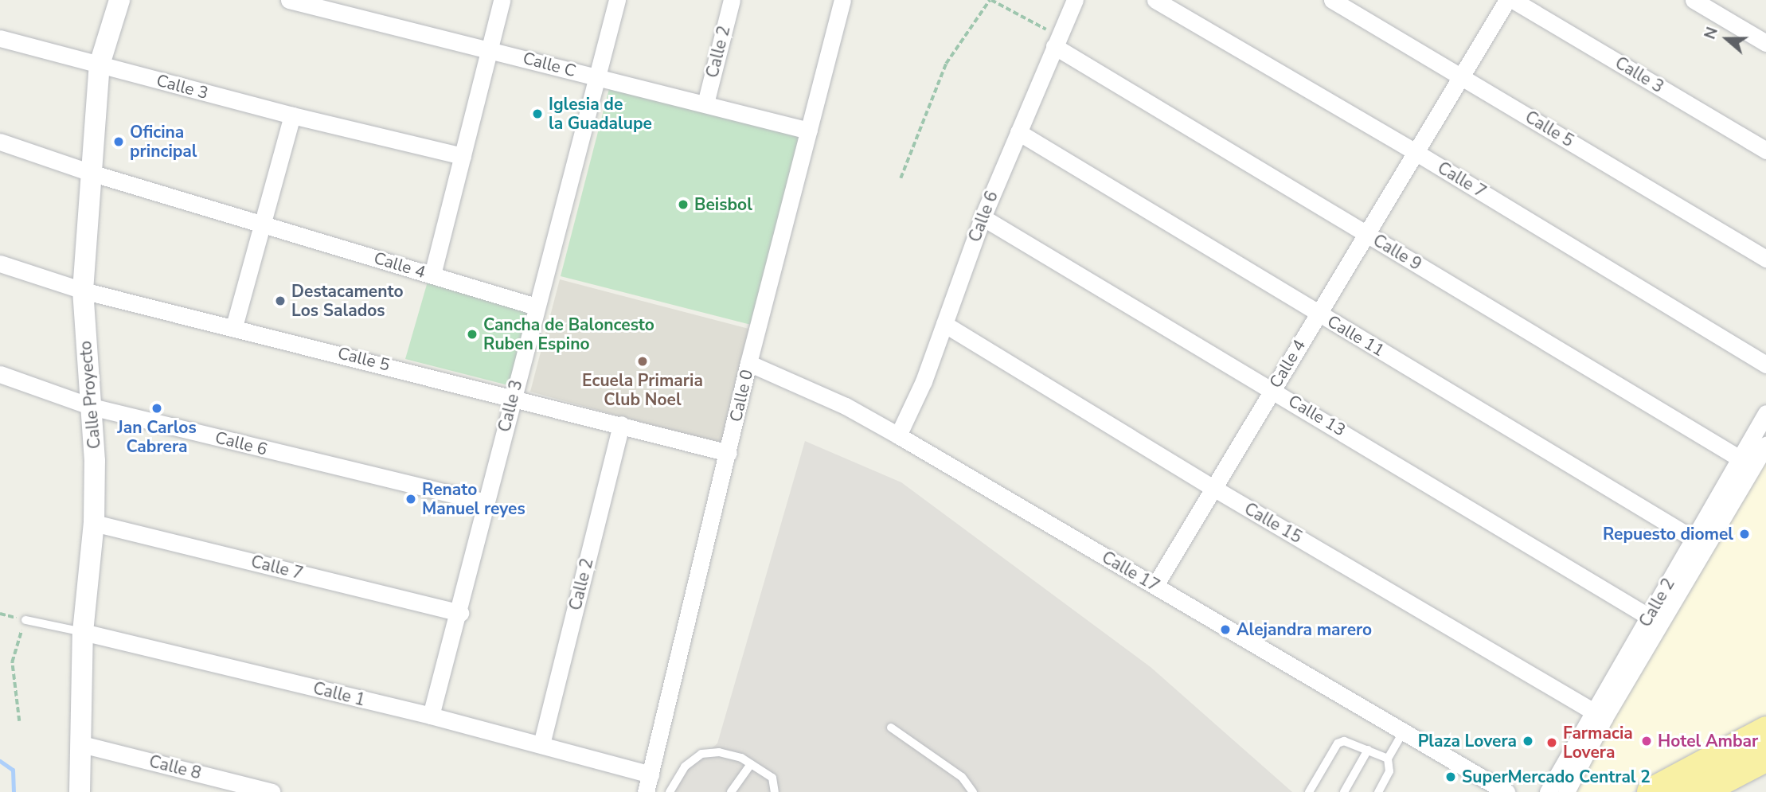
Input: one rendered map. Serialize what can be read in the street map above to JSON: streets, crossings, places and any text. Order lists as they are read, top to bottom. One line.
{"streets":{"street":["Calle 2","Calle C","Calle 3","Calle 5","Calle 7","Calle 6","Calle 9","Calle 4","Calle 11","Calle Proyecto","Calle 0","Calle 13","Calle 15","Calle 17","Calle 1","Calle 8"]},"crossings":[["Calle 2","Calle C"],["Calle 2","Calle 5"],["Calle 2","Calle 9"],["Calle 2","Calle 11"],["Calle 2","Calle 13"],["Calle 2","Calle 15"],["Calle 2","Calle 1"],["Calle C","Calle 3"],["Calle C","Calle 0"],["Calle 3","Calle 5"],["Calle 3","Calle 7"],["Calle 3","Calle 6"],["Calle 3","Calle 4"],["Calle 3","Calle Proyecto"],["Calle 3","Calle 1"],["Calle 5","Calle 4"],["Calle 5","Calle Proyecto"],["Calle 5","Calle 0"],["Calle 7","Calle 4"],["Calle 7","Calle Proyecto"],["Calle 6","Calle 9"],["Calle 6","Calle 11"],["Calle 6","Calle Proyecto"],["Calle 6","Calle 13"],["Calle 6","Calle 15"],["Calle 6","Calle 17"],["Calle 9","Calle 4"],["Calle 4","Calle 11"],["Calle 4","Calle Proyecto"],["Calle 4","Calle 13"],["Calle 4","Calle 15"],["Calle 4","Calle 17"],["Calle Proyecto","Calle 1"],["Calle Proyecto","Calle 8"],["Calle 0","Calle 17"],["Calle 0","Calle 1"]],"places":["Iglesia de la Guadalupe","Oficina principal","Beisbol","Destacamento Los Salados","Cancha de Baloncesto Ruben Espino","Ecuela Primaria Club Noel","Jan Carlos Cabrera","Renato Manuel reyes","Repuesto diomel","Alejandra marero","Plaza Lovera","Hotel Ambar","Farmacia Lovera","SuperMercado Central 2"],"north":"left"}
